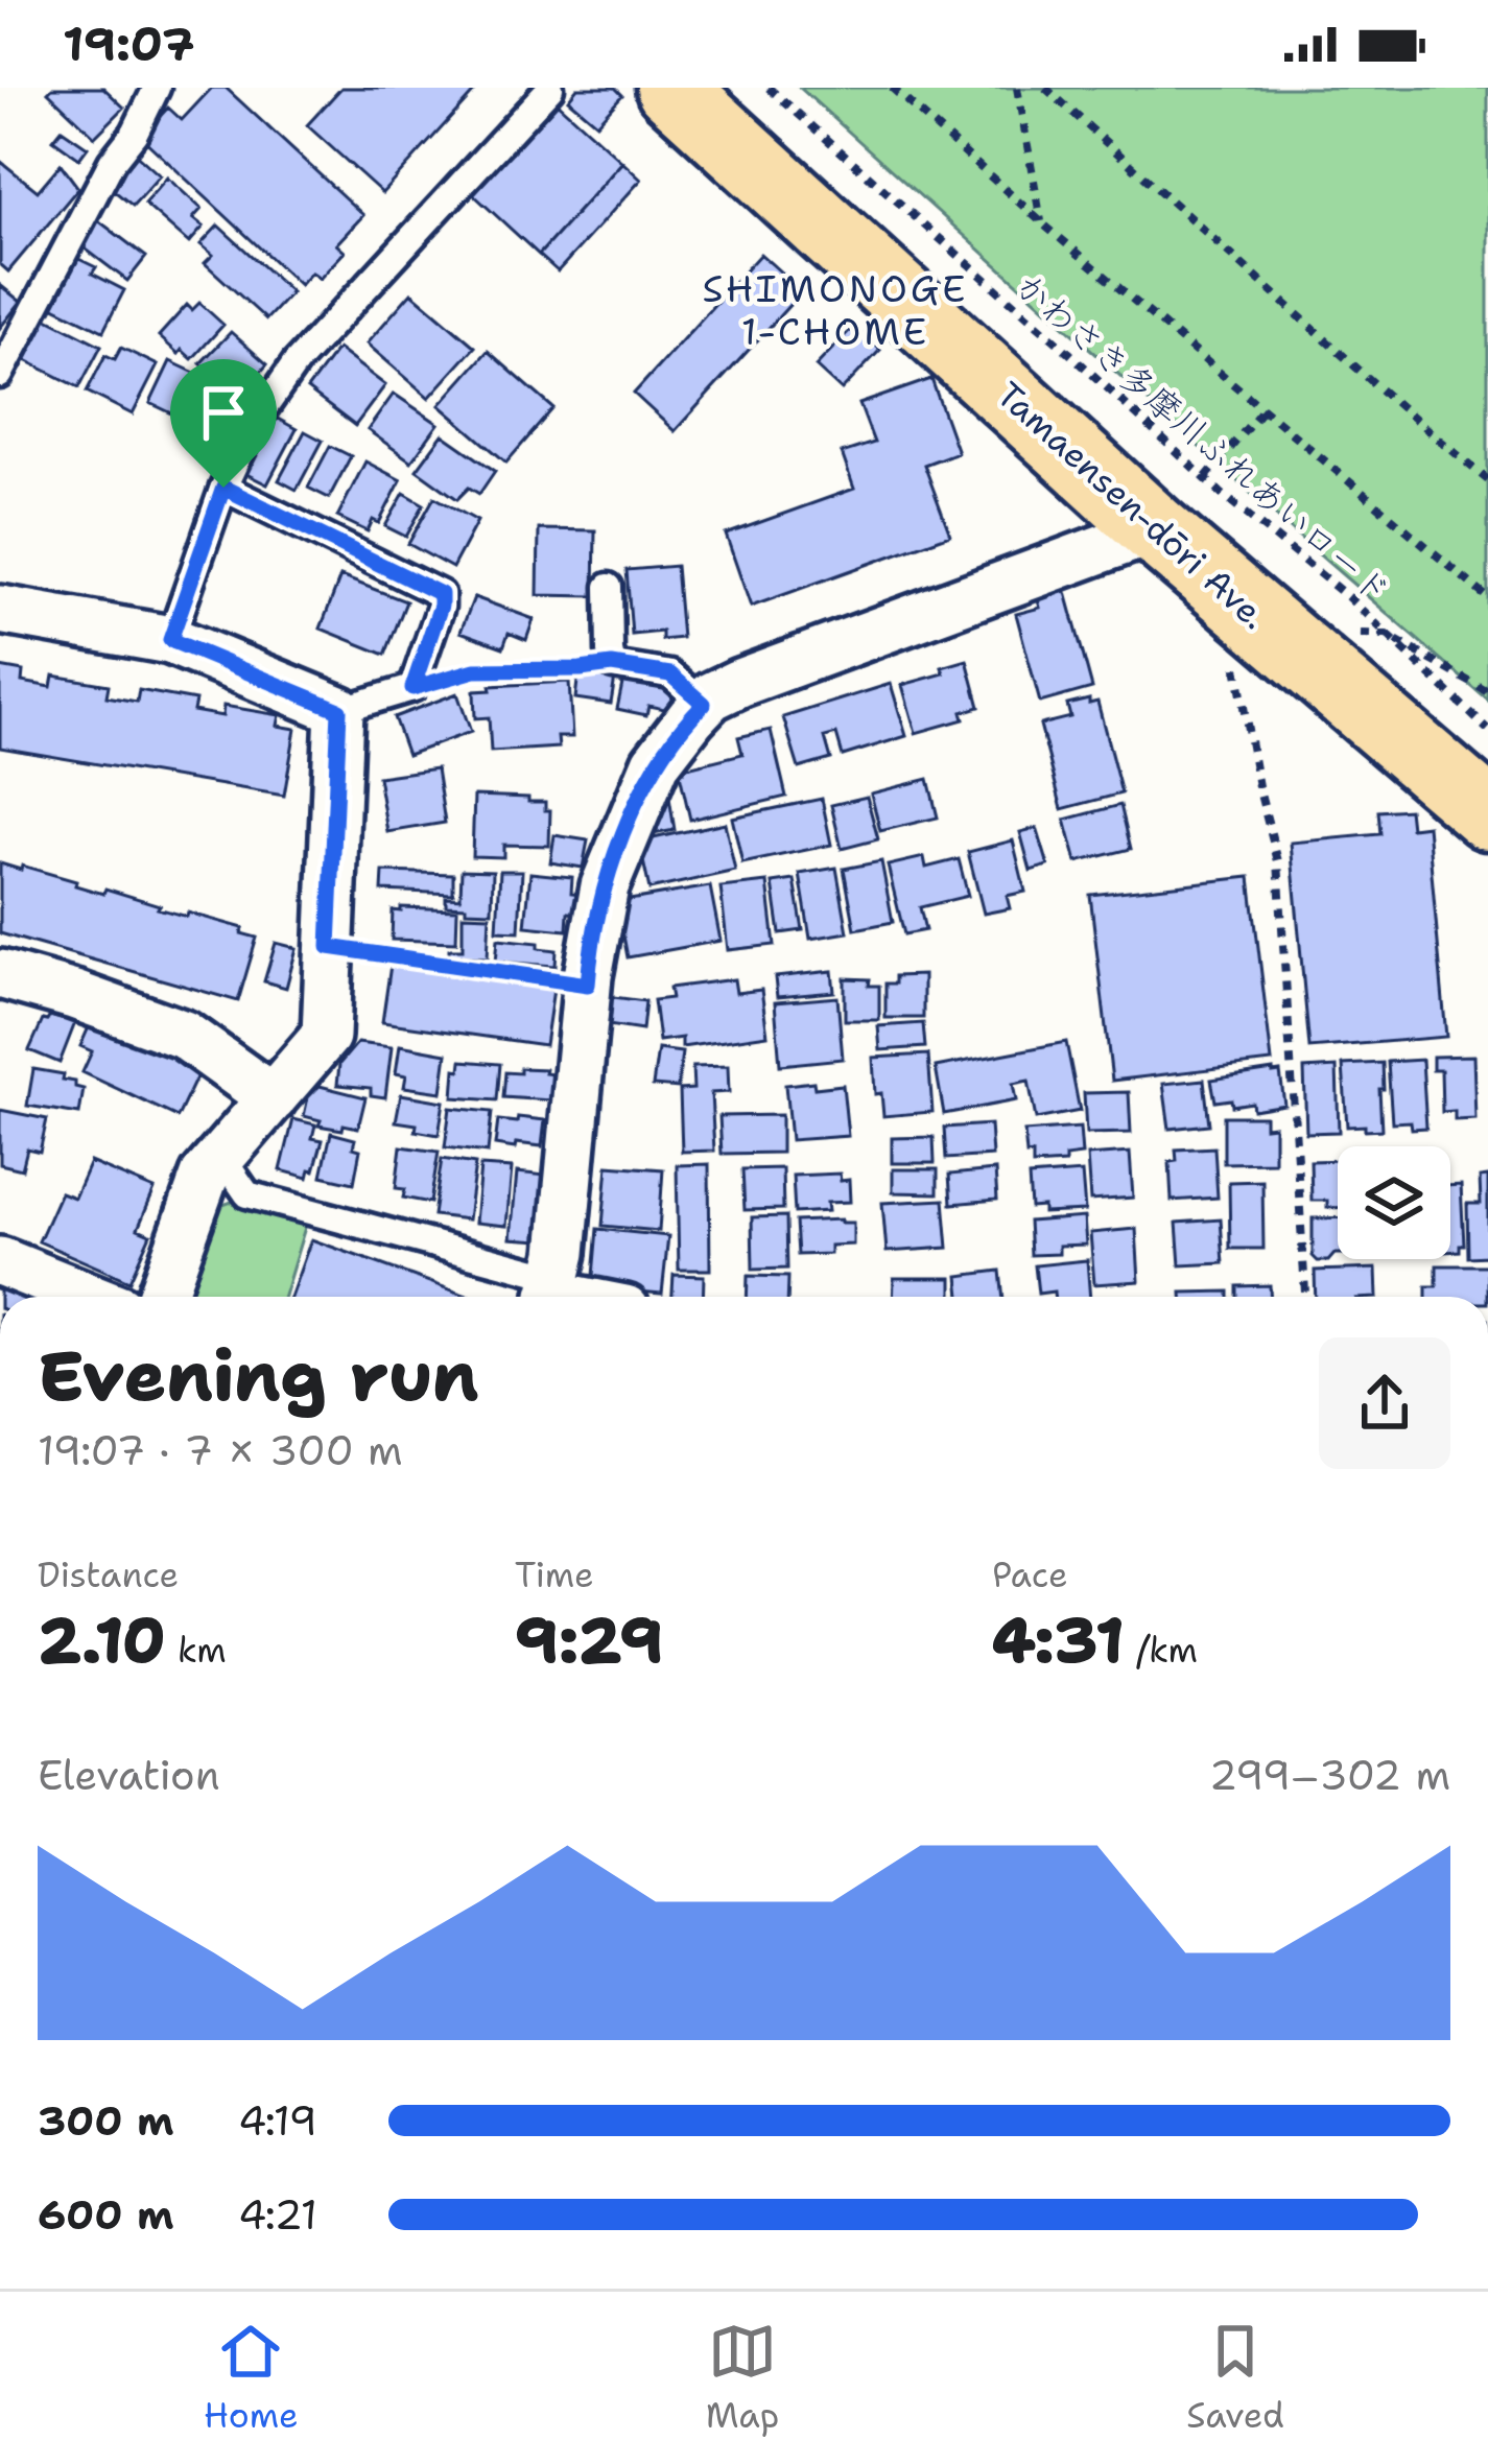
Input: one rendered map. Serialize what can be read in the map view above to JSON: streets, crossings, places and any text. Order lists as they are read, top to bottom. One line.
{"streets":{"main road":["Tamaensen-dōri Ave."],"path":["かわさき多摩川ふれあいロード"]},"districts":["SHIMONOGE 1-CHOME"],"page":{"status":"19:07","heading":["Evening run","19:07 · 7 × 300 m"],"stats":[["Distance","2.10 km"],["Time","9:29"],["Pace","4:31 /km"]],"chart":["Elevation","299–302 m"],"list":[{"name":"300 m","note":"4:19"},{"name":"600 m","note":"4:21"}],"tabs":["Home","Map","Saved"]}}
